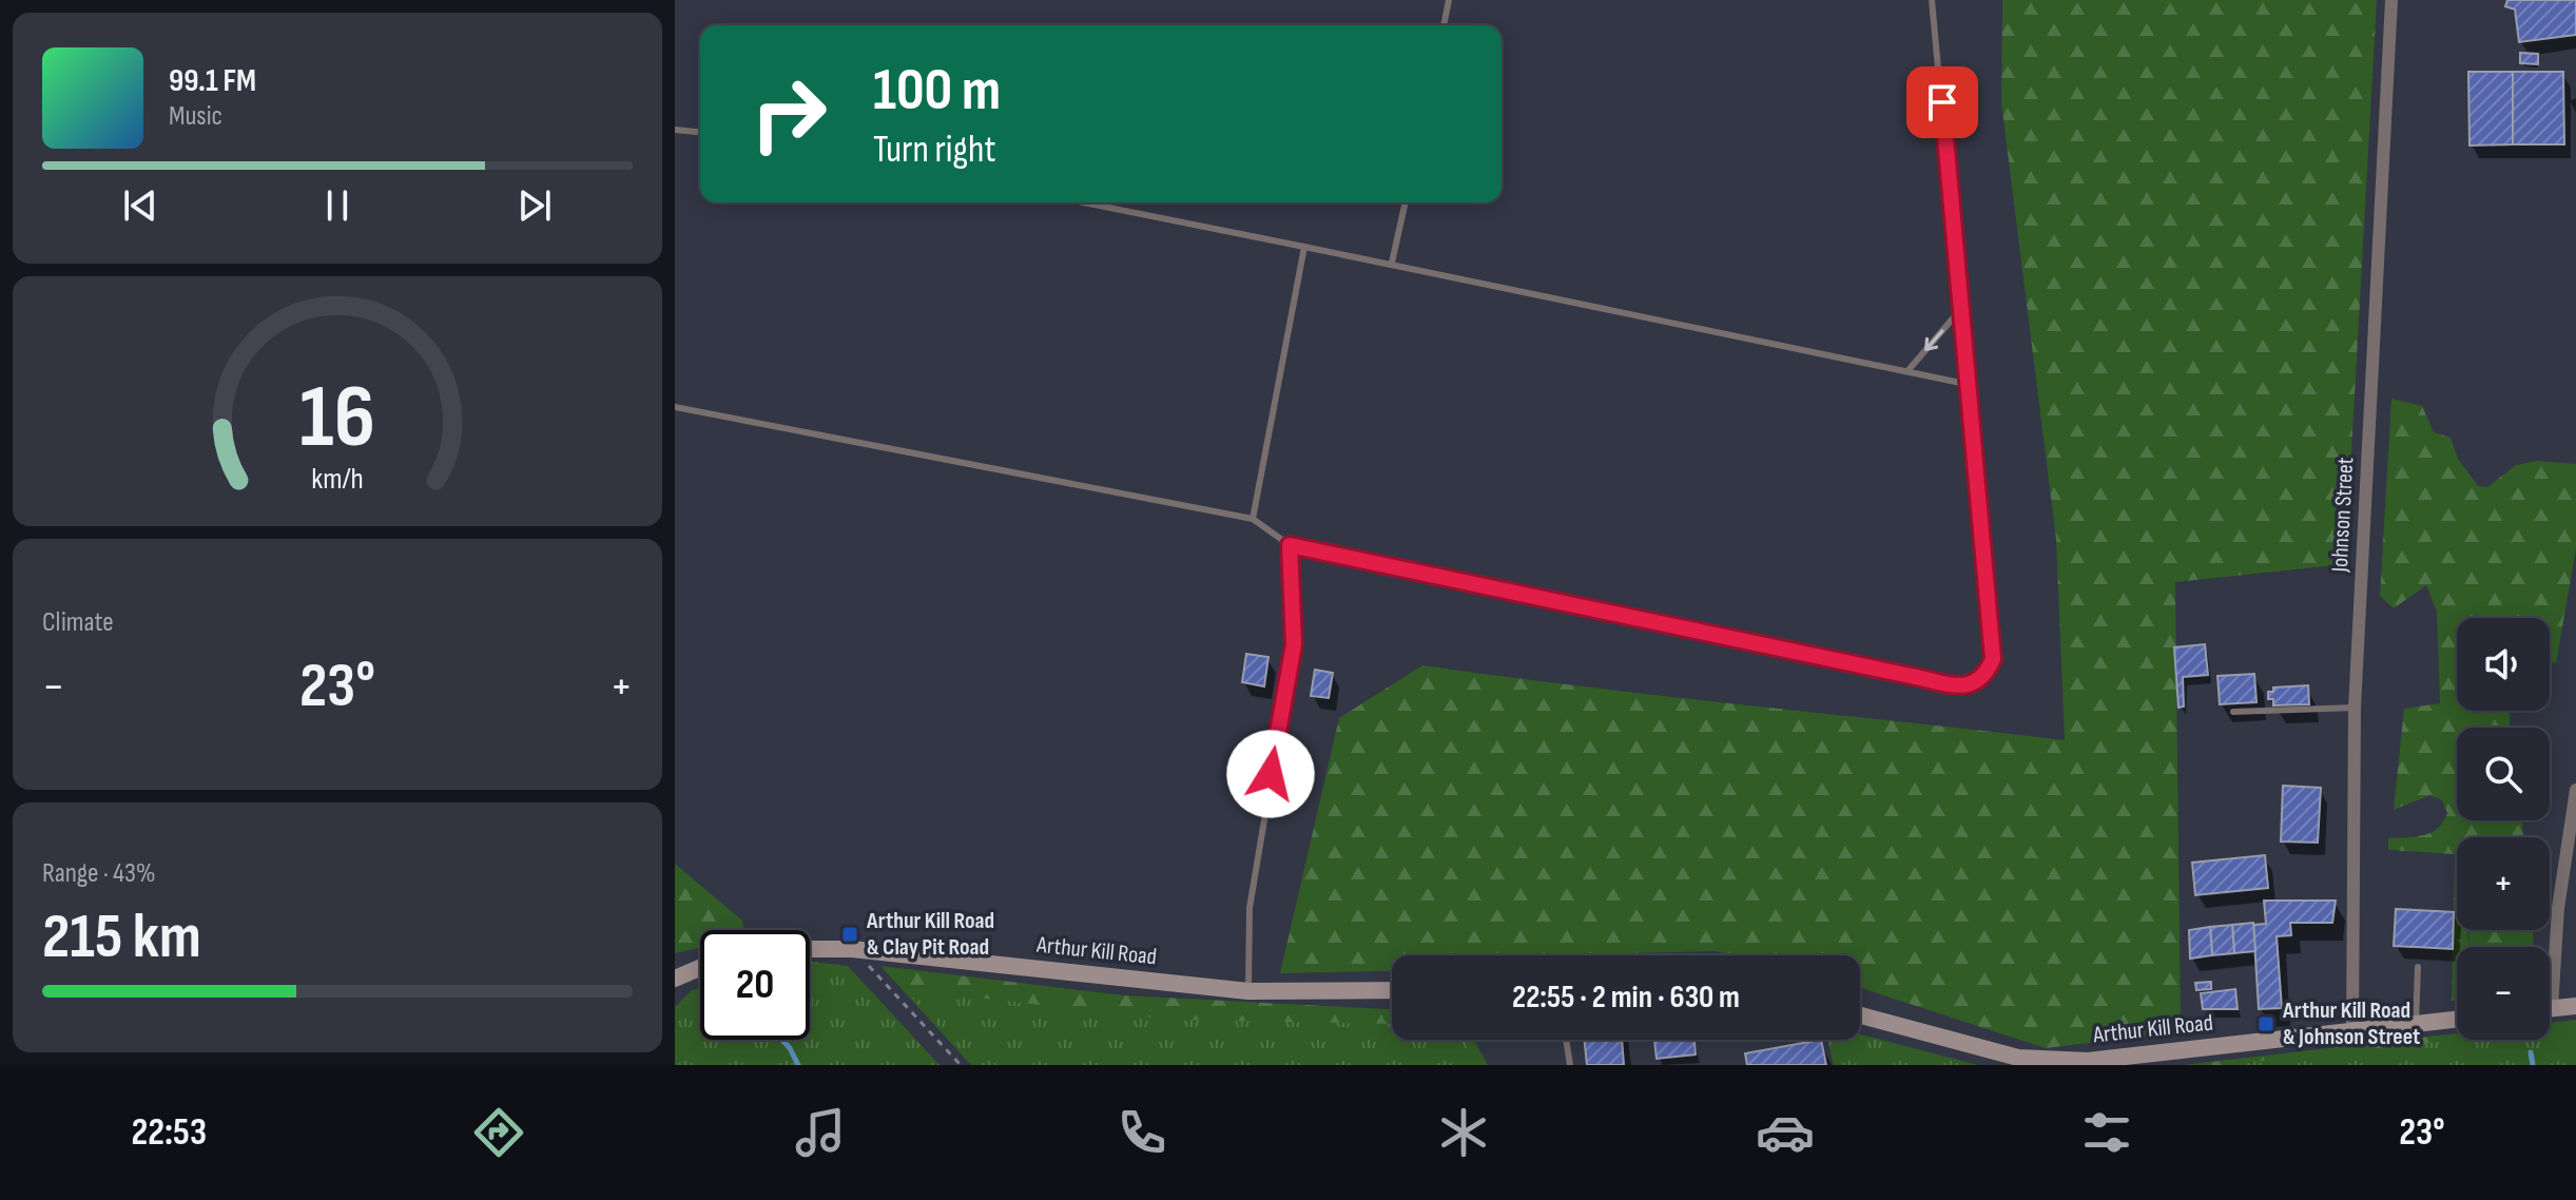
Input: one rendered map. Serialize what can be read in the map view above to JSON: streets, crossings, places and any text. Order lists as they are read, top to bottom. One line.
{"streets":{"street":["Johnson Street","Arthur Kill Road"]},"crossings":[["Johnson Street","Arthur Kill Road"]],"places":{"transit":["Arthur Kill Road & Clay Pit Road","Arthur Kill Road & Johnson Street"]},"page":{"turn":["100 m","Turn right"],"song":["99.1 FM","Music"],"tile":["Climate",["Range · 43%","215 km"]],"map_buttons":["+","−"],"heat":["−","23°","+"],"limit":"20","trip":"22:55 · 2 min · 630 m","tabs":["22:53","23°"],"gauge":["16","km/h"]}}
